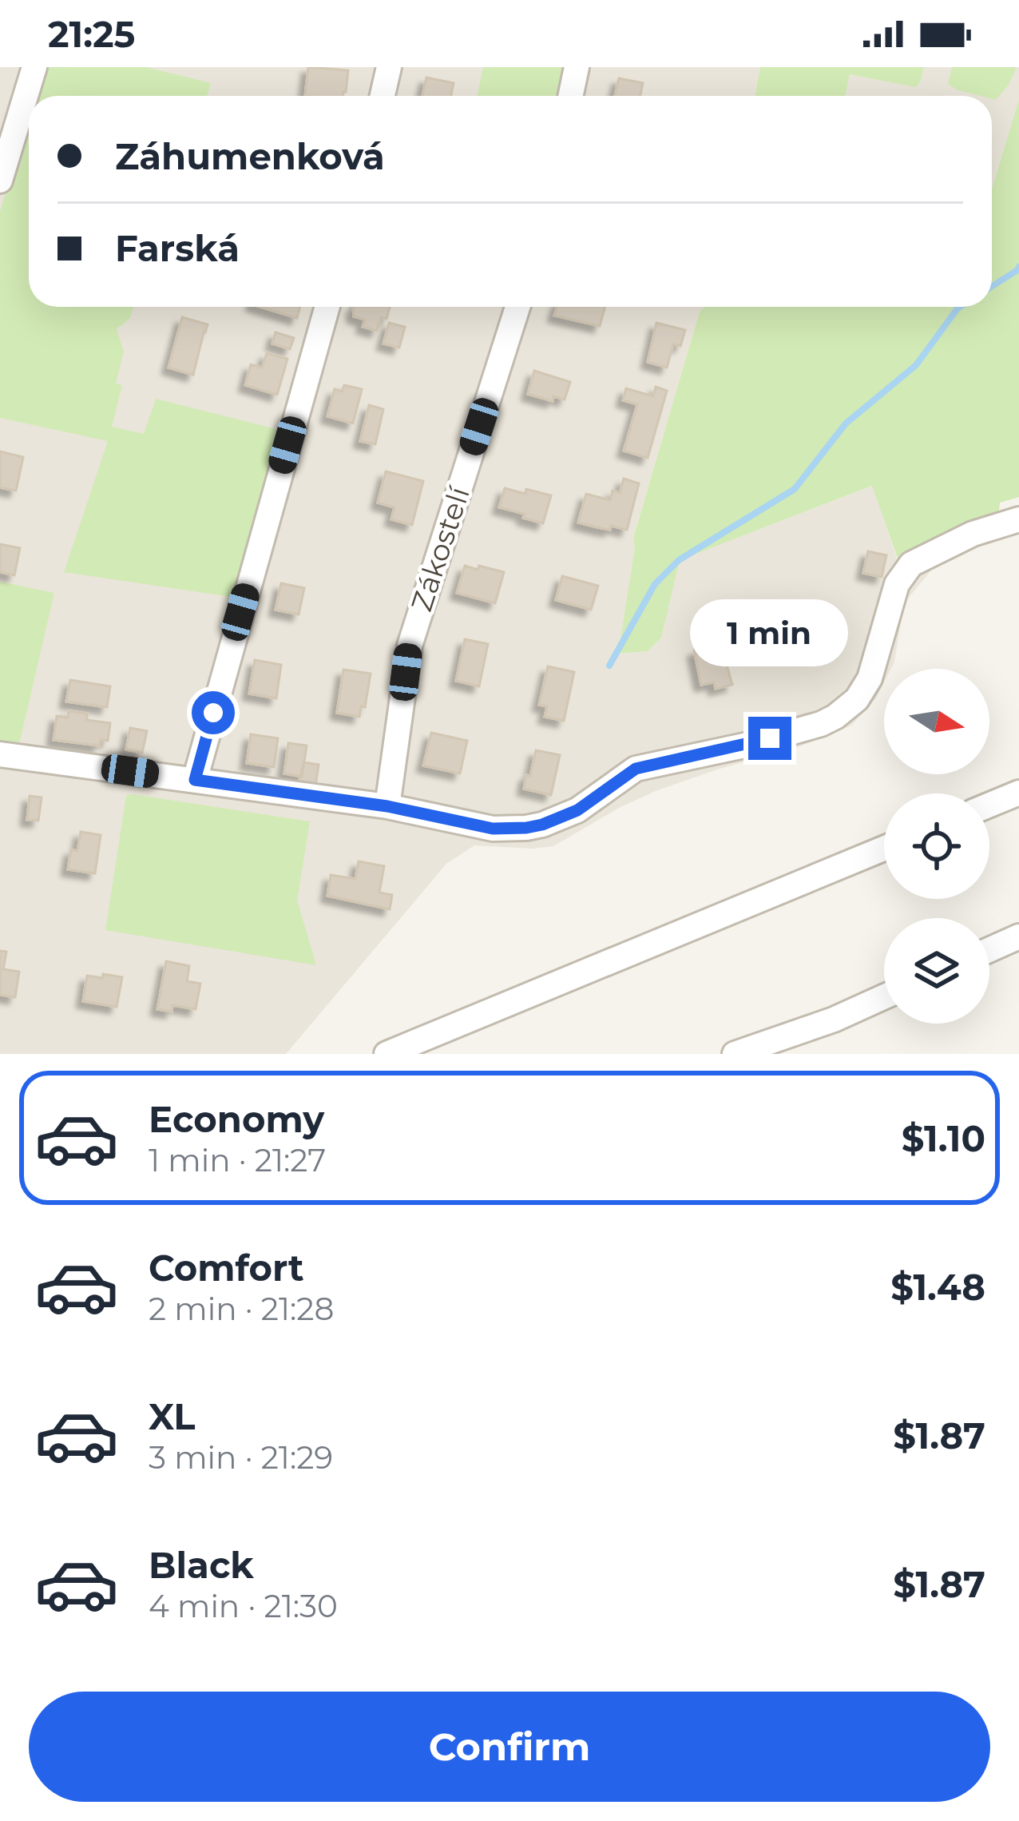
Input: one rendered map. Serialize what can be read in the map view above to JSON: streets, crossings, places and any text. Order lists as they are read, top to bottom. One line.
{"streets":{"street":["Zákostelí"]},"north":"right","page":{"status":"21:25","banner":["Záhumenková","Farská"],"bubble":"1 min","list":[{"name":"Economy","note":"1 min · 21:27","value":"$1.10"},{"name":"Comfort","note":"2 min · 21:28","value":"$1.48"},{"name":"XL","note":"3 min · 21:29","value":"$1.87"},{"name":"Black","note":"4 min · 21:30","value":"$1.87"}],"buttons":"Confirm"}}
